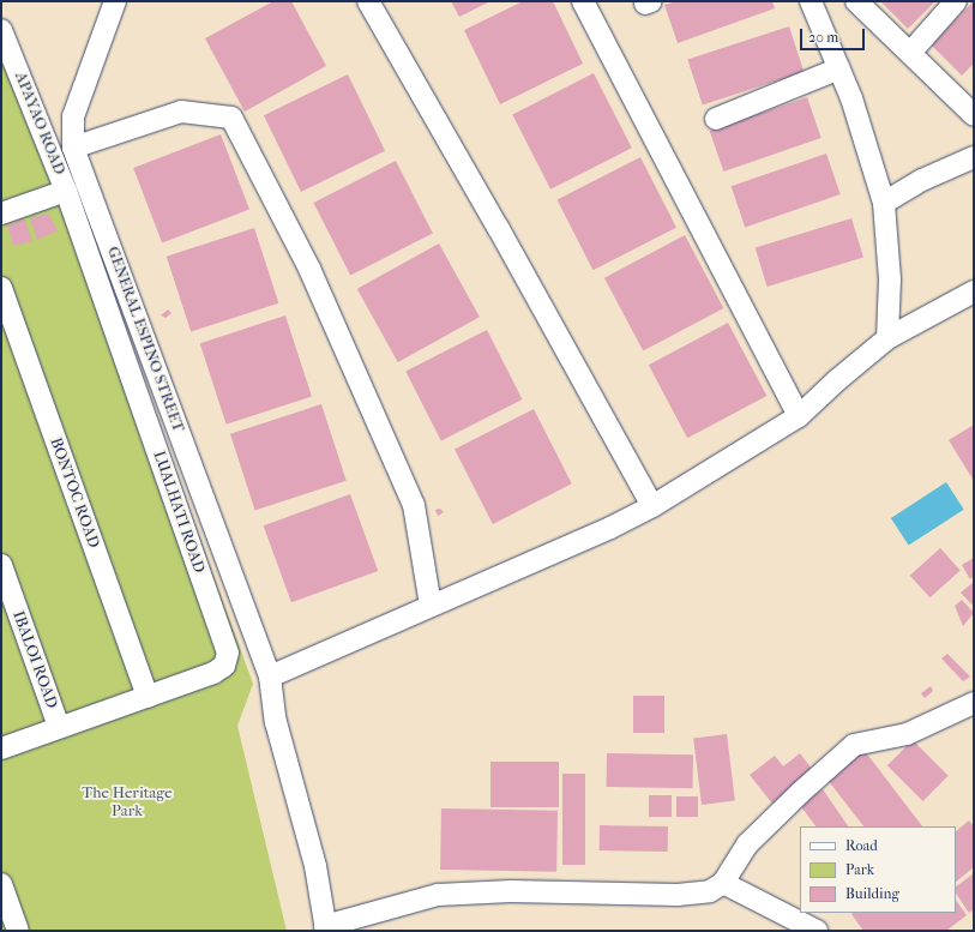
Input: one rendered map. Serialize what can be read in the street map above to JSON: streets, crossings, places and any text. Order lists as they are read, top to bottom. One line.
{"streets":{"street":["APAYAO ROAD","GENERAL ESPINO STREET","BONTOC ROAD","LUALHATI ROAD","IBALOI ROAD"]},"crossings":[["APAYAO ROAD","LUALHATI ROAD"],["BONTOC ROAD","LUALHATI ROAD"],["LUALHATI ROAD","IBALOI ROAD"]],"parks":["The Heritage Park"],"legend":["Road","Park","Building"],"scale_bar":"20 m"}
